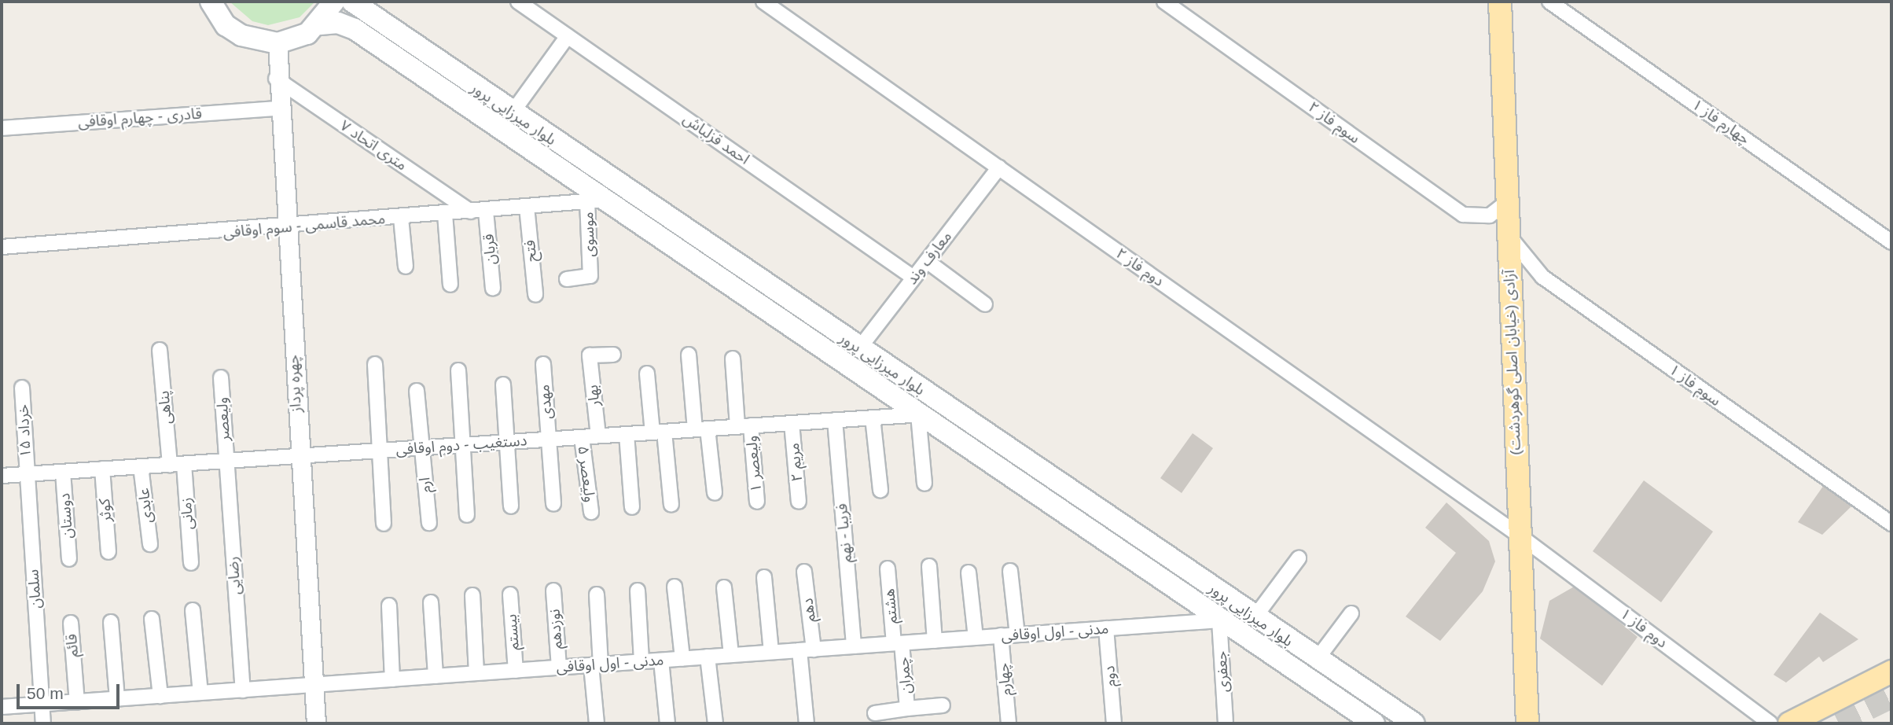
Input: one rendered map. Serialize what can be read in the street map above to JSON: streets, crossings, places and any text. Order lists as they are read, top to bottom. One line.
{"streets":{"main road":["بلوار میرزایی پرور","آزادی (خیابان اصلی گوهردشت)"],"street":["قادری - چهارم اوقافی","چهارم فاز ۱","سوم فاز ۲","احمد قزلباش","۷ متری اتحاد","محمد قاسمی - سوم اوقافی","موسوی","قربان","فتح","معارف وند","دوم فاز ۲","چهره پرداز","سوم فاز ۱","بهار","مهدی","پناهی","ولیعصر","۱۵ خرداد","دستغیب - دوم اوقافی","مریم ۲","ولیعصر ۱","ولیعصر ۵","ارم","عابدی","کوثر","زمانی","دوستان","فریبا - نهم","رضایی","سلمان","هشتم","دهم","دوم فاز ۱","نوزدهم","بیستم","مدنی - اول اوقافی","قائم","جعفری","چمران","دوم","چهارم"]},"crossings":[["بلوار میرزایی پرور","محمد قاسمی - سوم اوقافی"],["بلوار میرزایی پرور","موسوی"],["بلوار میرزایی پرور","معارف وند"],["بلوار میرزایی پرور","دستغیب - دوم اوقافی"],["بلوار میرزایی پرور","مدنی - اول اوقافی"],["بلوار میرزایی پرور","جعفری"],["قادری - چهارم اوقافی","چهره پرداز"],["سوم فاز ۲","آزادی (خیابان اصلی گوهردشت)"],["احمد قزلباش","معارف وند"],["۷ متری اتحاد","محمد قاسمی - سوم اوقافی"],["۷ متری اتحاد","چهره پرداز"],["محمد قاسمی - سوم اوقافی","موسوی"],["محمد قاسمی - سوم اوقافی","قربان"],["محمد قاسمی - سوم اوقافی","فتح"],["محمد قاسمی - سوم اوقافی","چهره پرداز"],["معارف وند","دوم فاز ۲"],["دوم فاز ۲","آزادی (خیابان اصلی گوهردشت)"],["دوم فاز ۲","دوم فاز ۱"],["آزادی (خیابان اصلی گوهردشت)","سوم فاز ۱"],["آزادی (خیابان اصلی گوهردشت)","دوم فاز ۱"],["چهره پرداز","دستغیب - دوم اوقافی"],["چهره پرداز","مدنی - اول اوقافی"],["بهار","دستغیب - دوم اوقافی"],["مهدی","دستغیب - دوم اوقافی"],["پناهی","دستغیب - دوم اوقافی"],["پناهی","زمانی"],["ولیعصر","دستغیب - دوم اوقافی"],["ولیعصر","رضایی"],["۱۵ خرداد","دستغیب - دوم اوقافی"],["۱۵ خرداد","سلمان"],["دستغیب - دوم اوقافی","مریم ۲"],["دستغیب - دوم اوقافی","ولیعصر ۱"],["دستغیب - دوم اوقافی","ولیعصر ۵"],["دستغیب - دوم اوقافی","ارم"],["دستغیب - دوم اوقافی","عابدی"],["دستغیب - دوم اوقافی","کوثر"],["دستغیب - دوم اوقافی","زمانی"],["دستغیب - دوم اوقافی","دوستان"],["دستغیب - دوم اوقافی","فریبا - نهم"],["دستغیب - دوم اوقافی","رضایی"],["دستغیب - دوم اوقافی","سلمان"],["فریبا - نهم","مدنی - اول اوقافی"],["رضایی","مدنی - اول اوقافی"],["سلمان","مدنی - اول اوقافی"],["هشتم","مدنی - اول اوقافی"],["هشتم","چمران"],["دهم","مدنی - اول اوقافی"],["نوزدهم","مدنی - اول اوقافی"],["بیستم","مدنی - اول اوقافی"],["مدنی - اول اوقافی","قائم"],["مدنی - اول اوقافی","جعفری"],["مدنی - اول اوقافی","چمران"],["مدنی - اول اوقافی","دوم"],["مدنی - اول اوقافی","چهارم"]],"scale_bar":"50 m"}
